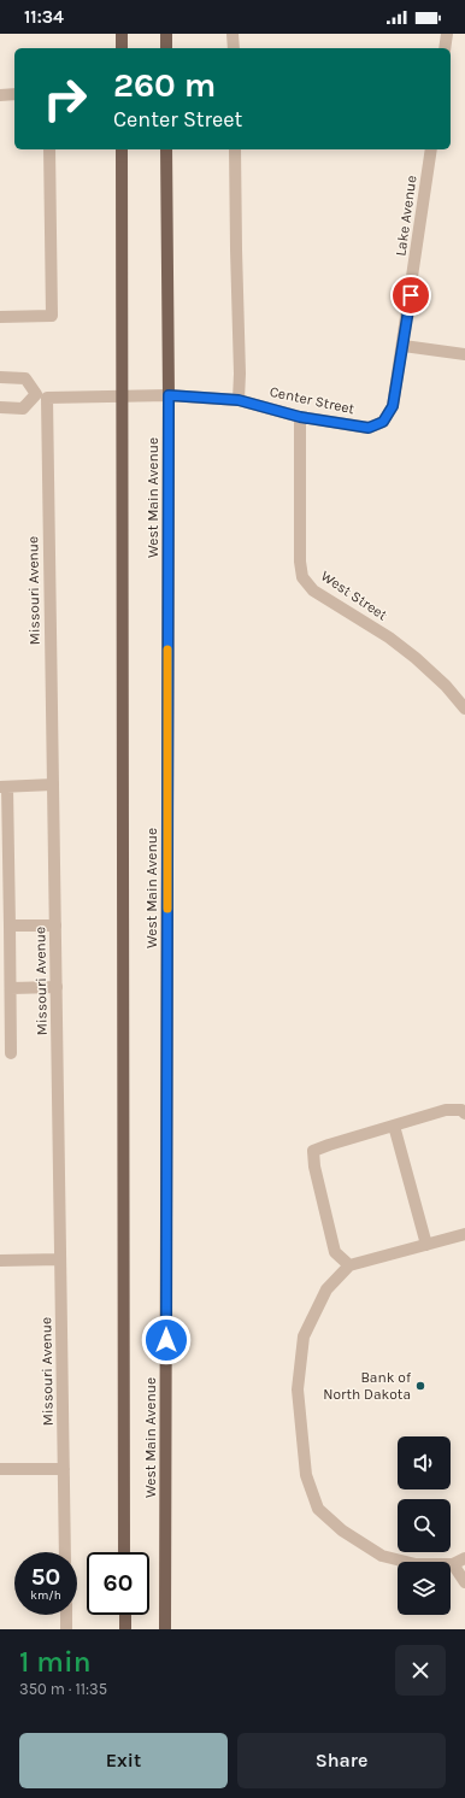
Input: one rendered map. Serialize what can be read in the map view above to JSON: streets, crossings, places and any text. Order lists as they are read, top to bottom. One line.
{"streets":{"main road":["West Main Avenue"],"street":["Lake Avenue","Center Street","Missouri Avenue","West Street"]},"crossings":[["Lake Avenue","Center Street"],["Center Street","West Main Avenue"],["Center Street","Missouri Avenue"],["Center Street","West Street"]],"places":["Bank of North Dakota"],"page":{"status":"11:34","turn":["260 m","Center Street"],"speed":"50 km/h","limit":"60","heading":["1 min","350 m · 11:35"],"buttons":["Exit","Share"]}}
